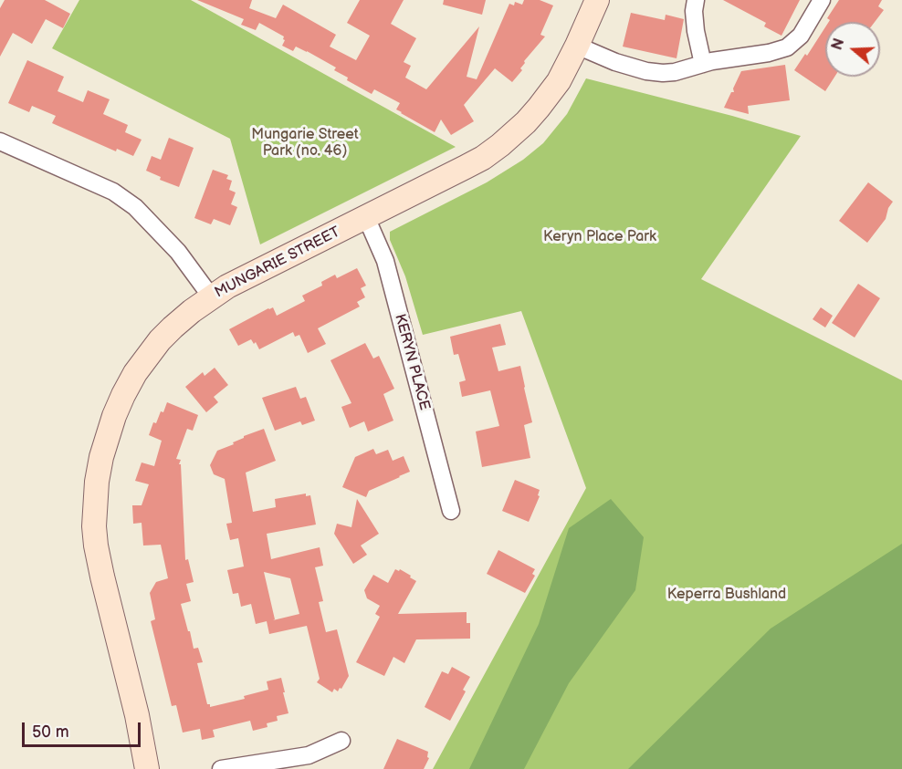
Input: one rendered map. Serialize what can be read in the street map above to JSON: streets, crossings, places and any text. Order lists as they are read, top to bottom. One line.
{"streets":{"street":["MUNGARIE STREET","KERYN PLACE"]},"crossings":[["MUNGARIE STREET","KERYN PLACE"]],"parks":["Mungarie Street Park (no. 46)","Keryn Place Park","Keperra Bushland"],"scale_bar":"50 m","north":"left"}
